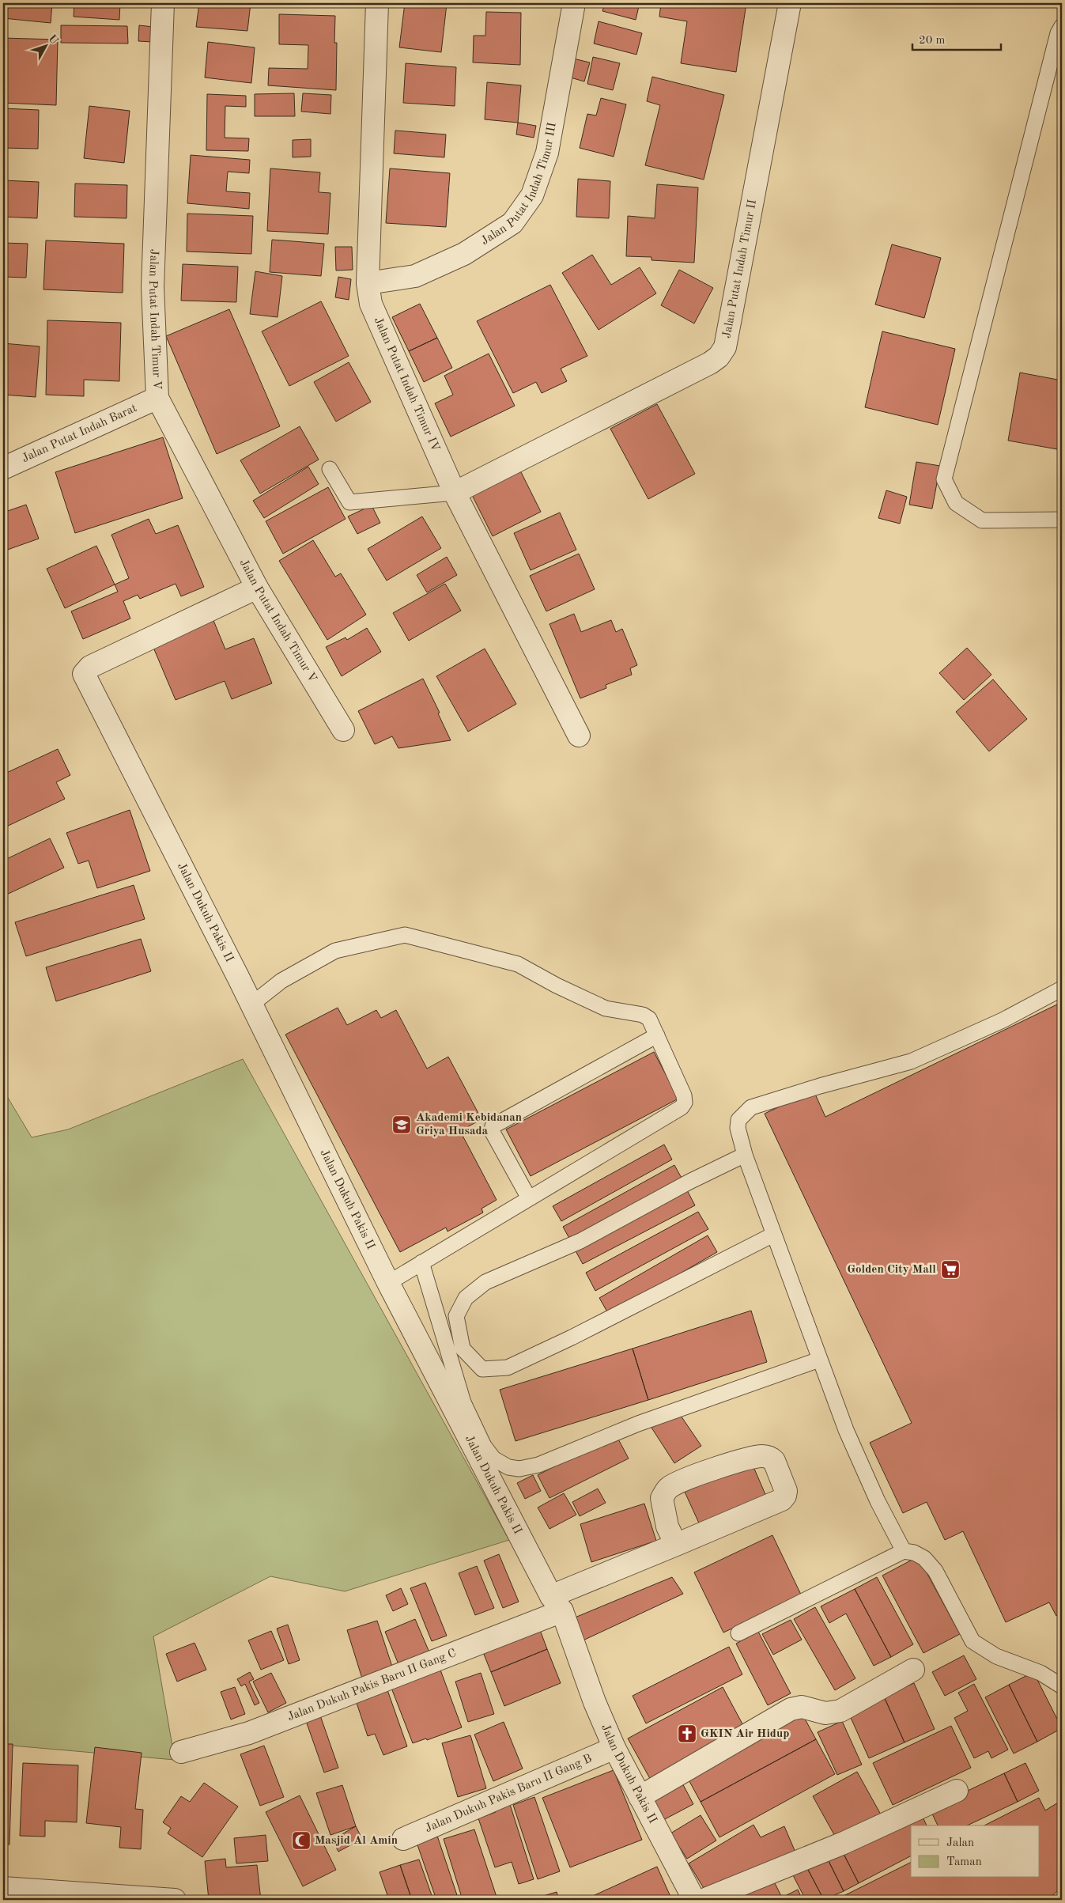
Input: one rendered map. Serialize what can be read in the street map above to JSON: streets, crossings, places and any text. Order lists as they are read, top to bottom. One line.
{"streets":{"street":["Jalan Putat Indah Timur III","Jalan Putat Indah Timur II","Jalan Putat Indah Timur V","Jalan Putat Indah Timur IV","Jalan Putat Indah Barat","Jalan Dukuh Pakis II","Jalan Dukuh Pakis Baru II Gang C","Jalan Dukuh Pakis Baru II Gang B"]},"crossings":[["Jalan Putat Indah Timur III","Jalan Putat Indah Timur IV"],["Jalan Putat Indah Timur II","Jalan Putat Indah Timur IV"],["Jalan Putat Indah Timur V","Jalan Putat Indah Barat"],["Jalan Putat Indah Timur V","Jalan Dukuh Pakis II"],["Jalan Dukuh Pakis II","Jalan Dukuh Pakis Baru II Gang C"],["Jalan Dukuh Pakis II","Jalan Dukuh Pakis Baru II Gang B"]],"places":{"school or university":["Akademi Kebidanan Griya Husada"],"supermarket":["Golden City Mall"],"church":["GKIN Air Hidup"],"mosque":["Masjid Al Amin"]},"legend":["Jalan","Taman"],"scale_bar":"20 m","north":"top right"}
